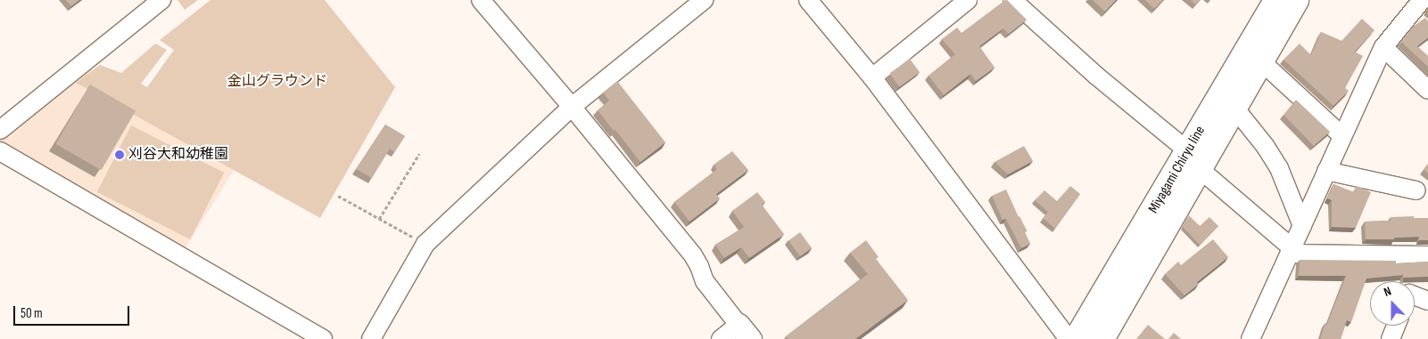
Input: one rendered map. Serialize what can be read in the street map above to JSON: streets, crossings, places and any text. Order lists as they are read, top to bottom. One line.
{"streets":{"main road":["Miyagami Chiryu line"]},"parks":["金山グラウンド"],"places":["刈谷大和幼稚園"],"scale_bar":"50 m","north":"top"}
